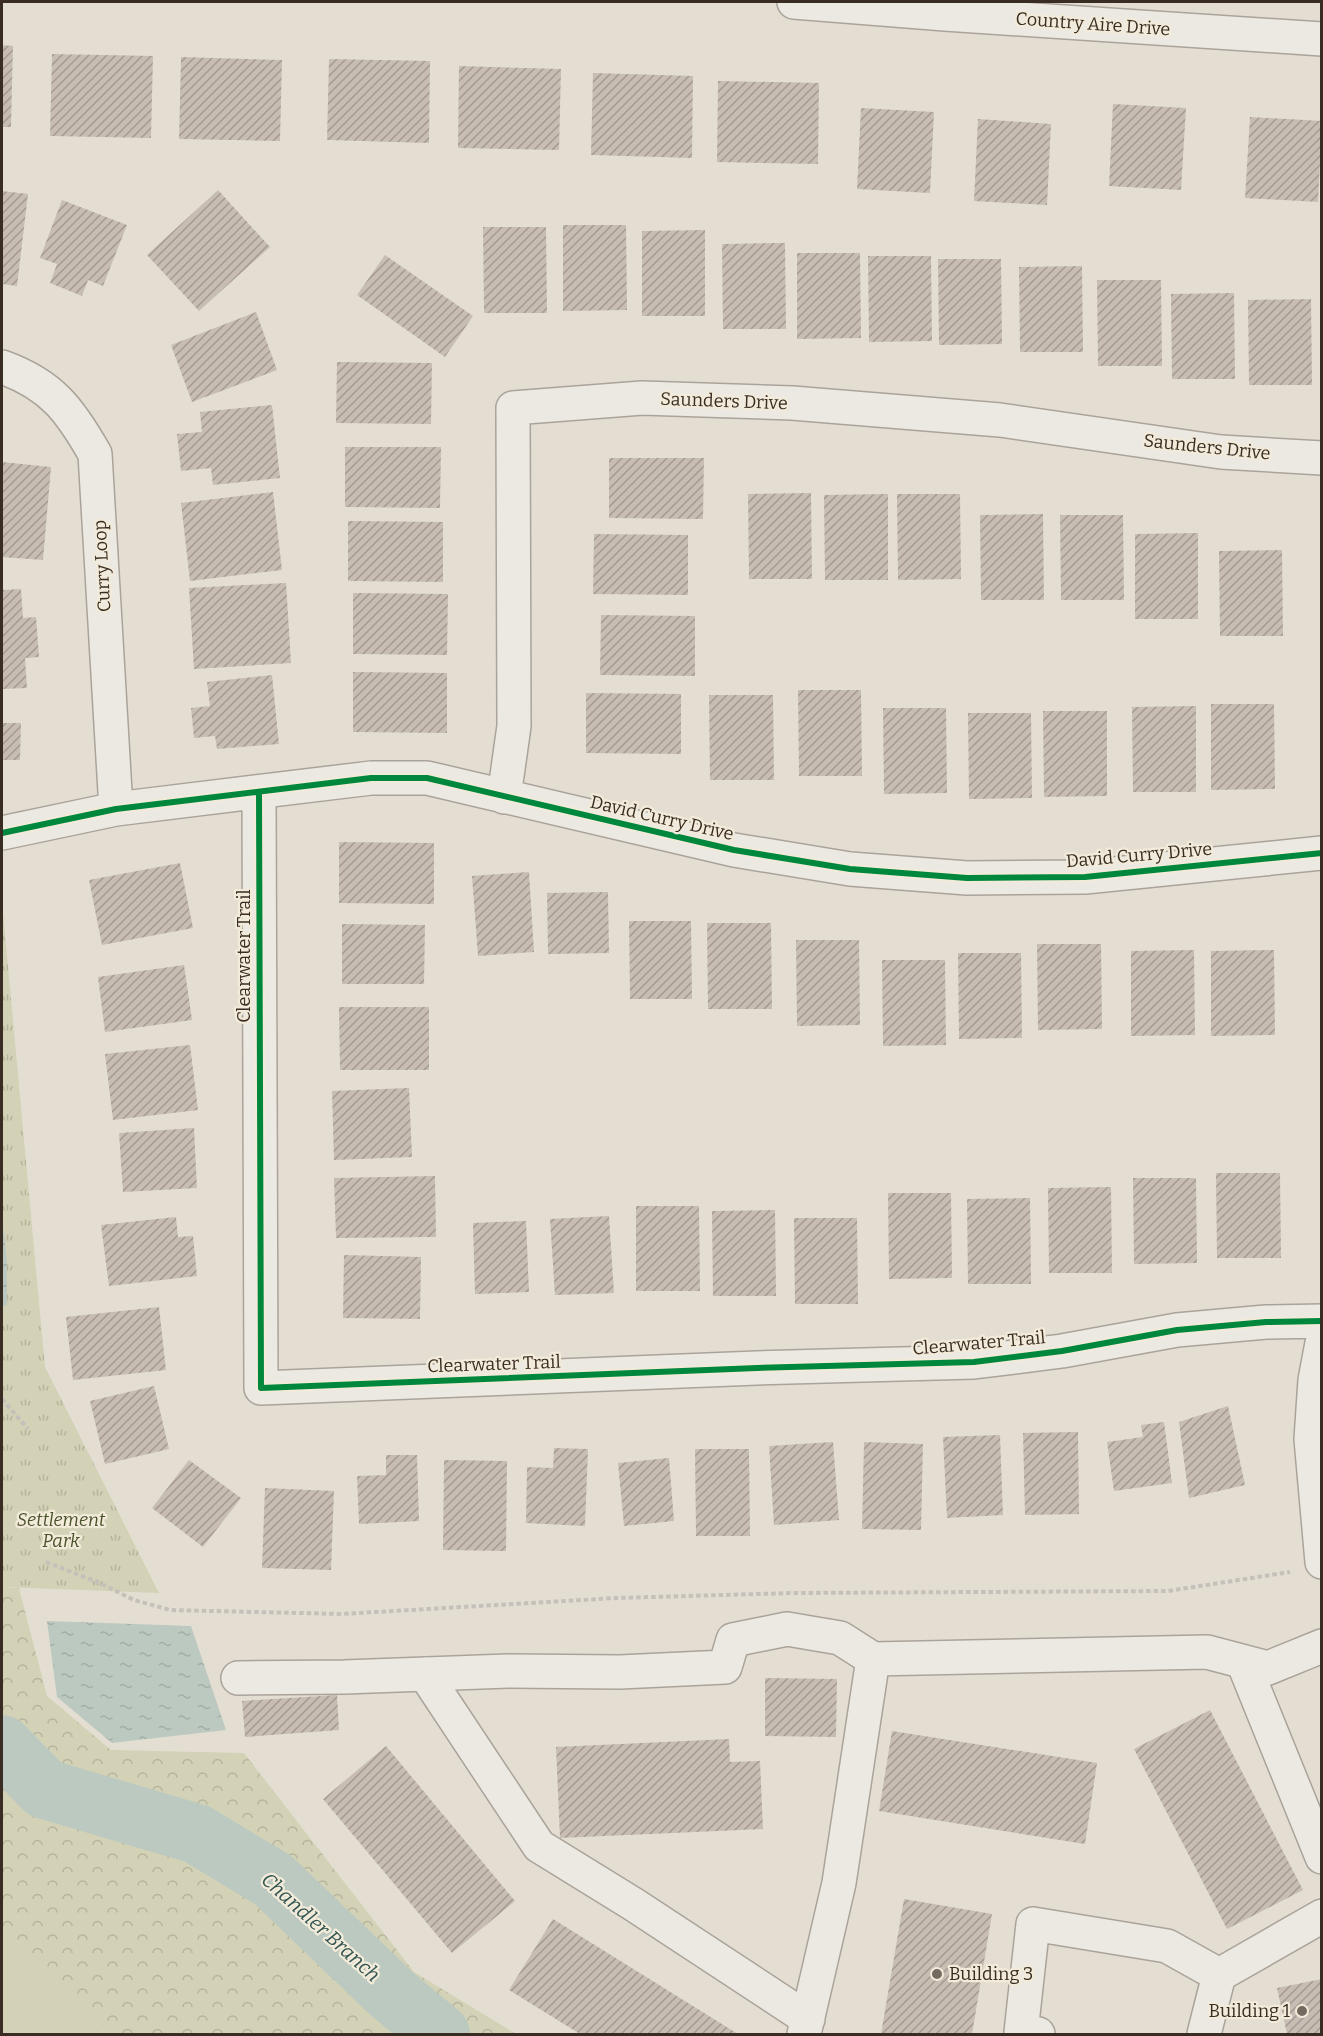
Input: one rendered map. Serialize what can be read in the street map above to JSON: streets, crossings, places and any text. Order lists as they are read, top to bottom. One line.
{"streets":{"street":["Country Aire Drive","Saunders Drive","Curry Loop","David Curry Drive","Clearwater Trail"]},"crossings":[["Saunders Drive","David Curry Drive"],["Curry Loop","David Curry Drive"],["David Curry Drive","Clearwater Trail"]],"water":["Chandler Branch"],"parks":["Settlement Park"],"places":["Building 3","Building 1"]}
